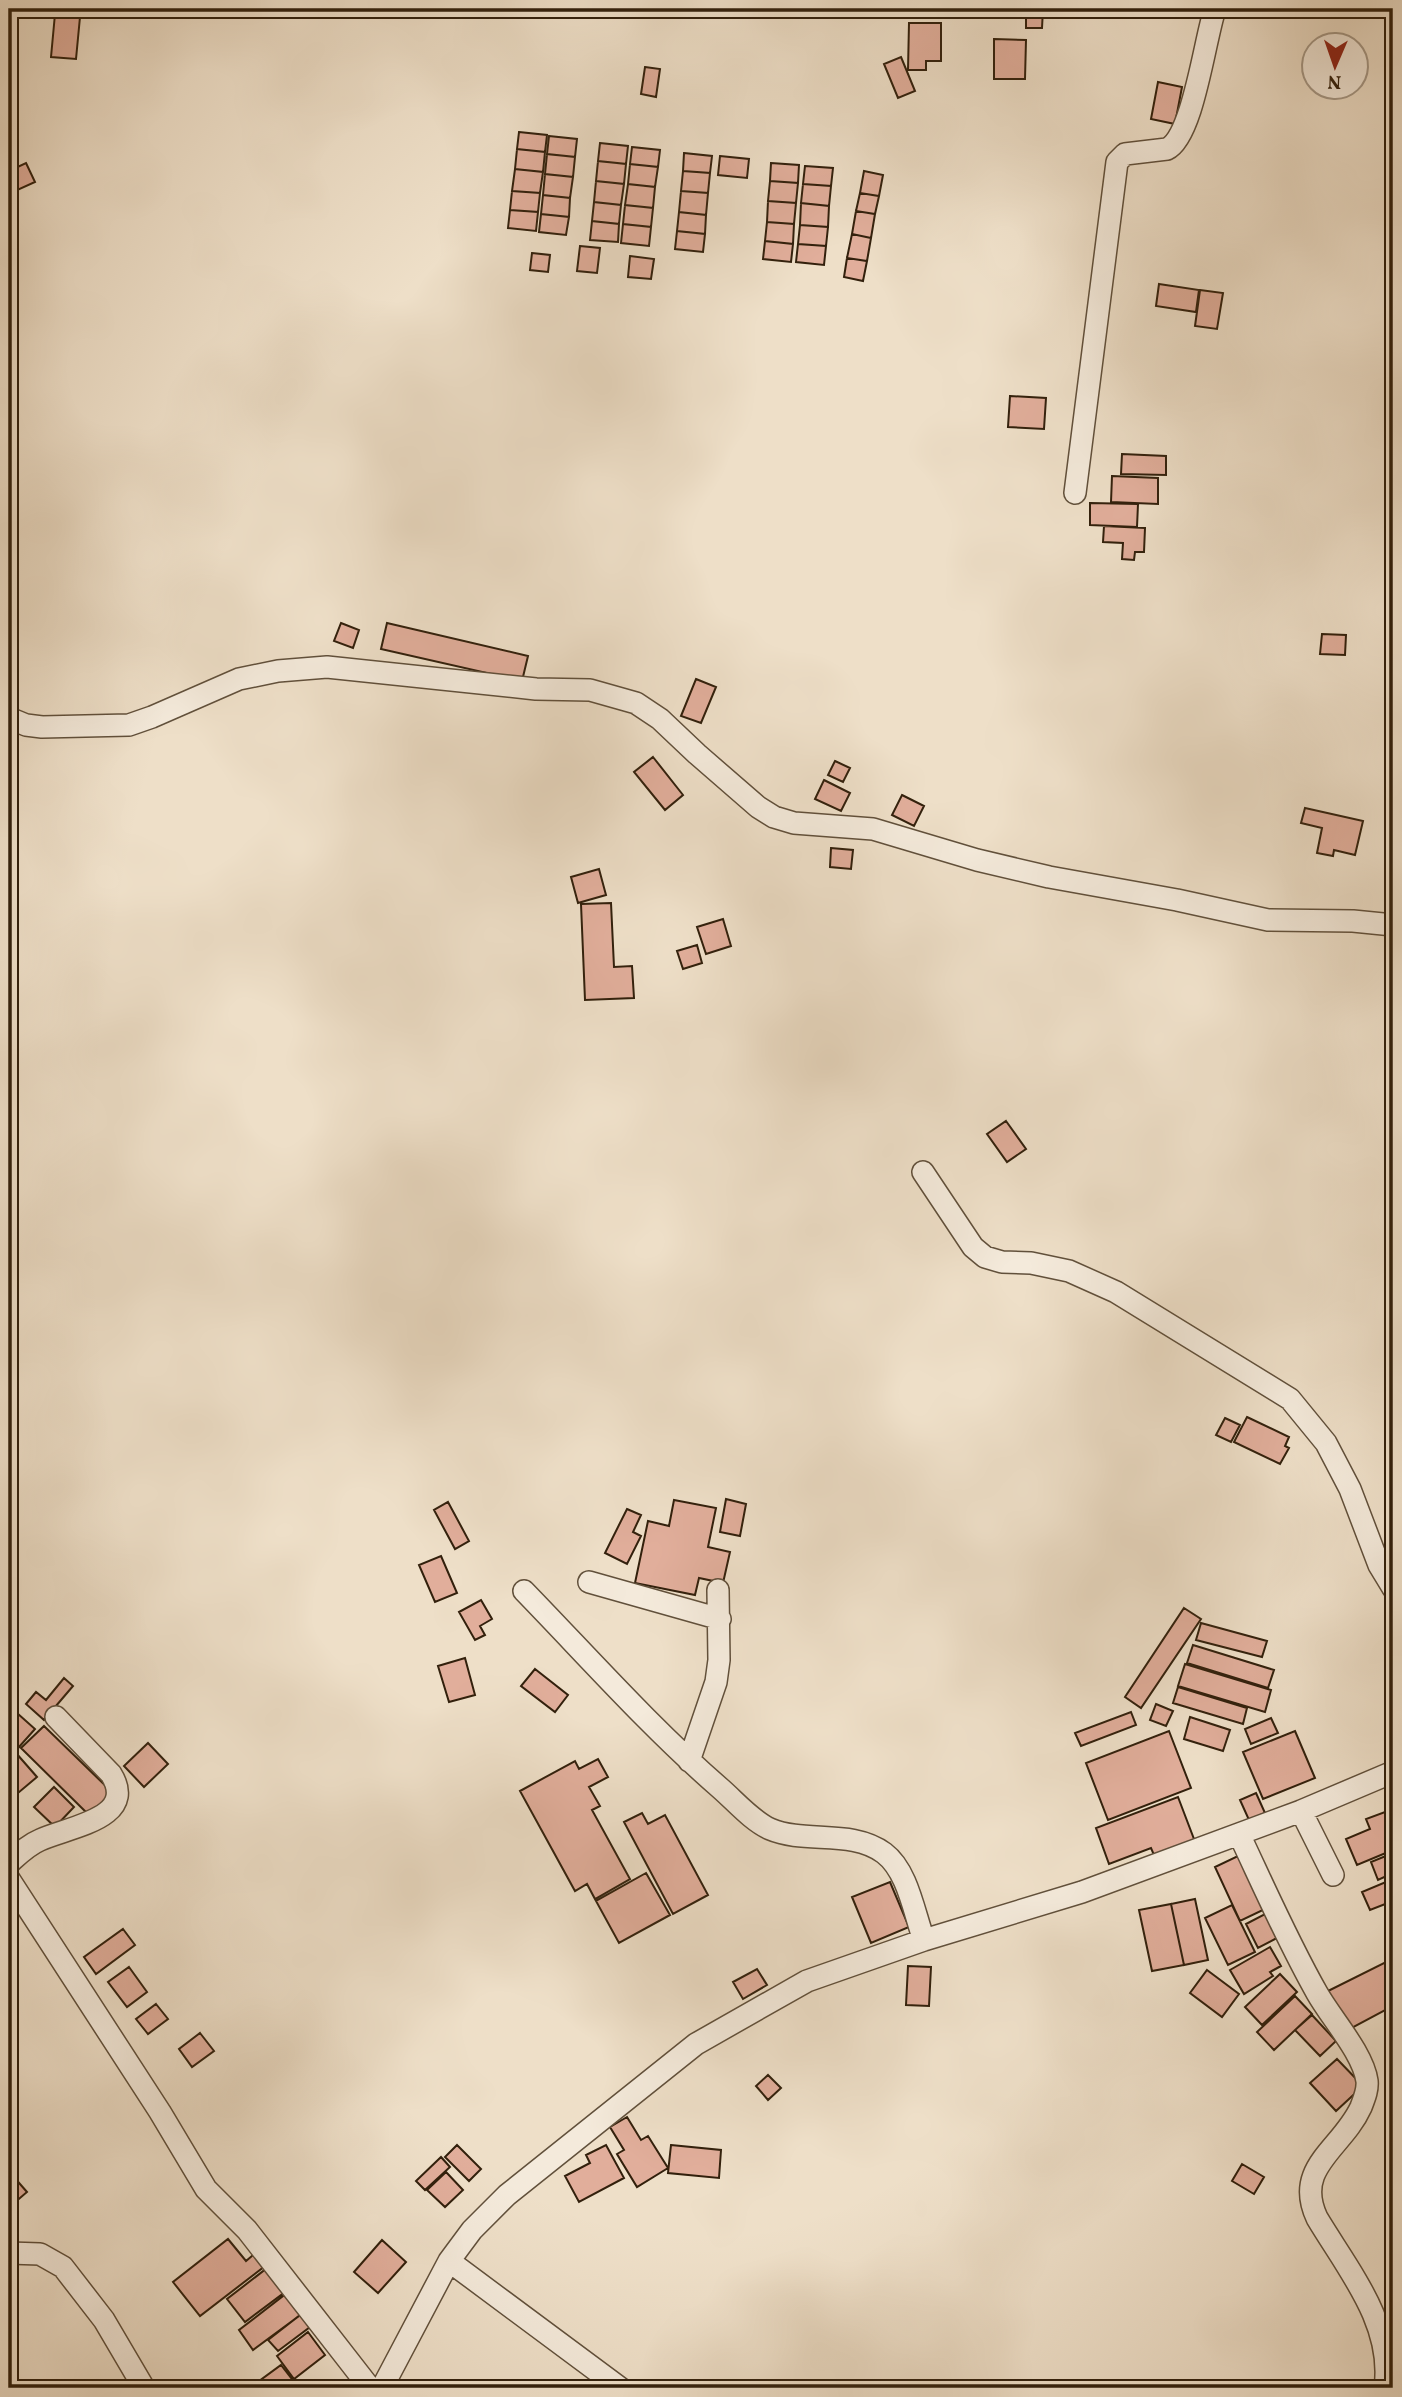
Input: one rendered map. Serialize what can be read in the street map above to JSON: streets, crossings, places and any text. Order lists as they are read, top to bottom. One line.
{"north":"bottom"}
